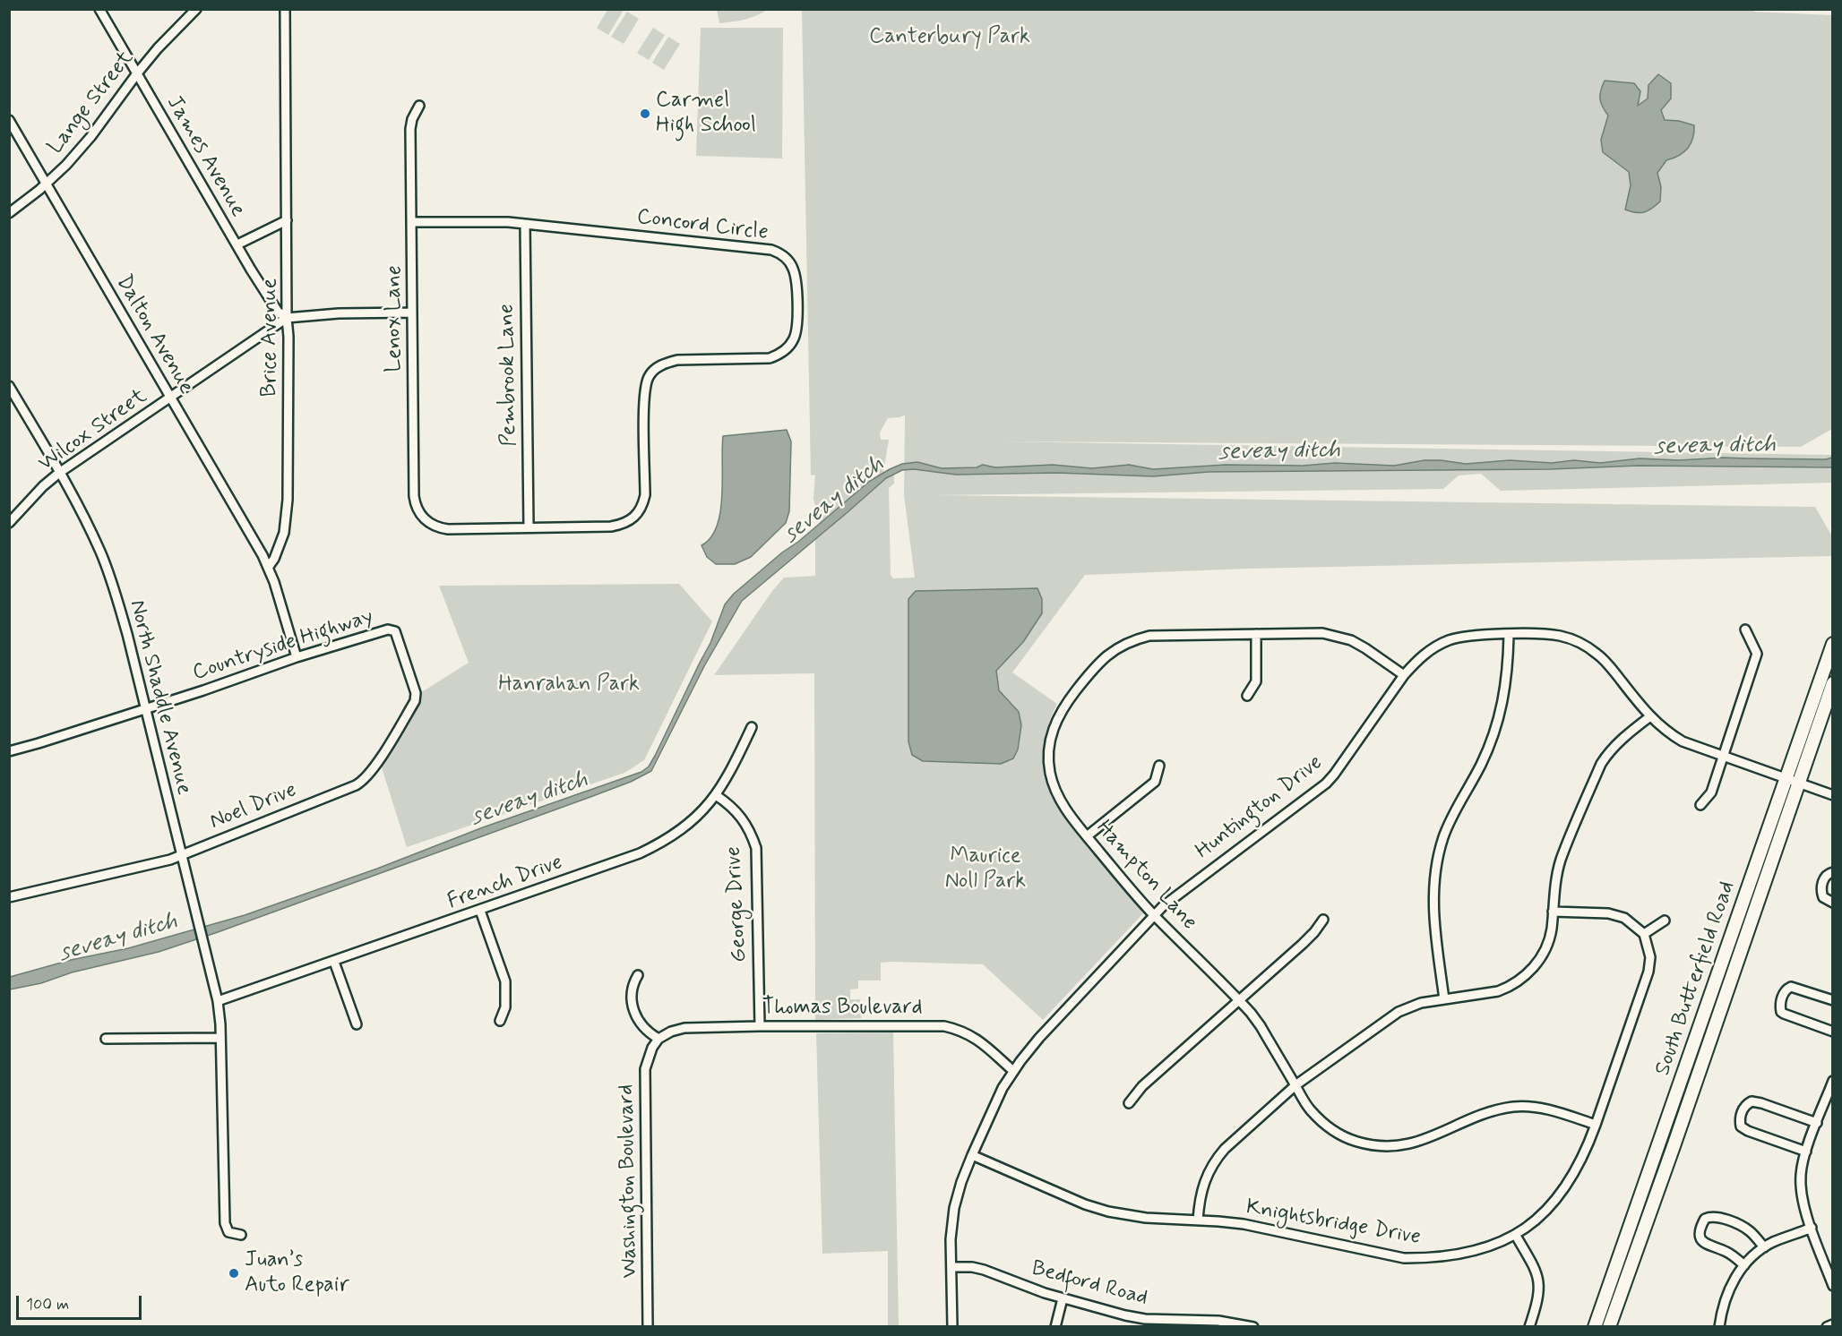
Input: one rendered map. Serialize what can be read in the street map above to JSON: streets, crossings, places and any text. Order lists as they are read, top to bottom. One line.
{"streets":{"main road":["South Butterfield Road"],"street":["Lange Street","James Avenue","Concord Circle","Lenox Lane","Dalton Avenue","Brice Avenue","Pembrook Lane","Wilcox Street","Countryside Highway","North Shaddle Avenue","Noel Drive","Huntington Drive","Hampton Lane","French Drive","George Drive","Thomas Boulevard","Washington Boulevard","Knightsbridge Drive","Bedford Road"]},"crossings":[["Lange Street","James Avenue"],["Lange Street","Dalton Avenue"],["James Avenue","Brice Avenue"],["James Avenue","Wilcox Street"],["Concord Circle","Lenox Lane"],["Concord Circle","Pembrook Lane"],["Lenox Lane","Wilcox Street"],["Dalton Avenue","Brice Avenue"],["Dalton Avenue","Wilcox Street"],["Brice Avenue","Wilcox Street"],["Wilcox Street","North Shaddle Avenue"],["Countryside Highway","North Shaddle Avenue"],["Countryside Highway","Noel Drive"],["North Shaddle Avenue","Noel Drive"],["North Shaddle Avenue","French Drive"],["Huntington Drive","Hampton Lane"],["Huntington Drive","South Butterfield Road"],["Huntington Drive","Thomas Boulevard"],["Huntington Drive","Knightsbridge Drive"],["Huntington Drive","Bedford Road"],["Hampton Lane","Knightsbridge Drive"],["French Drive","George Drive"],["George Drive","Thomas Boulevard"],["Thomas Boulevard","Washington Boulevard"]],"water":["seveay ditch"],"parks":["Canterbury Park","Hanrahan Park","Maurice Noll Park"],"places":["Carmel High School","Juan’s Auto Repair"],"scale_bar":"100 m"}
